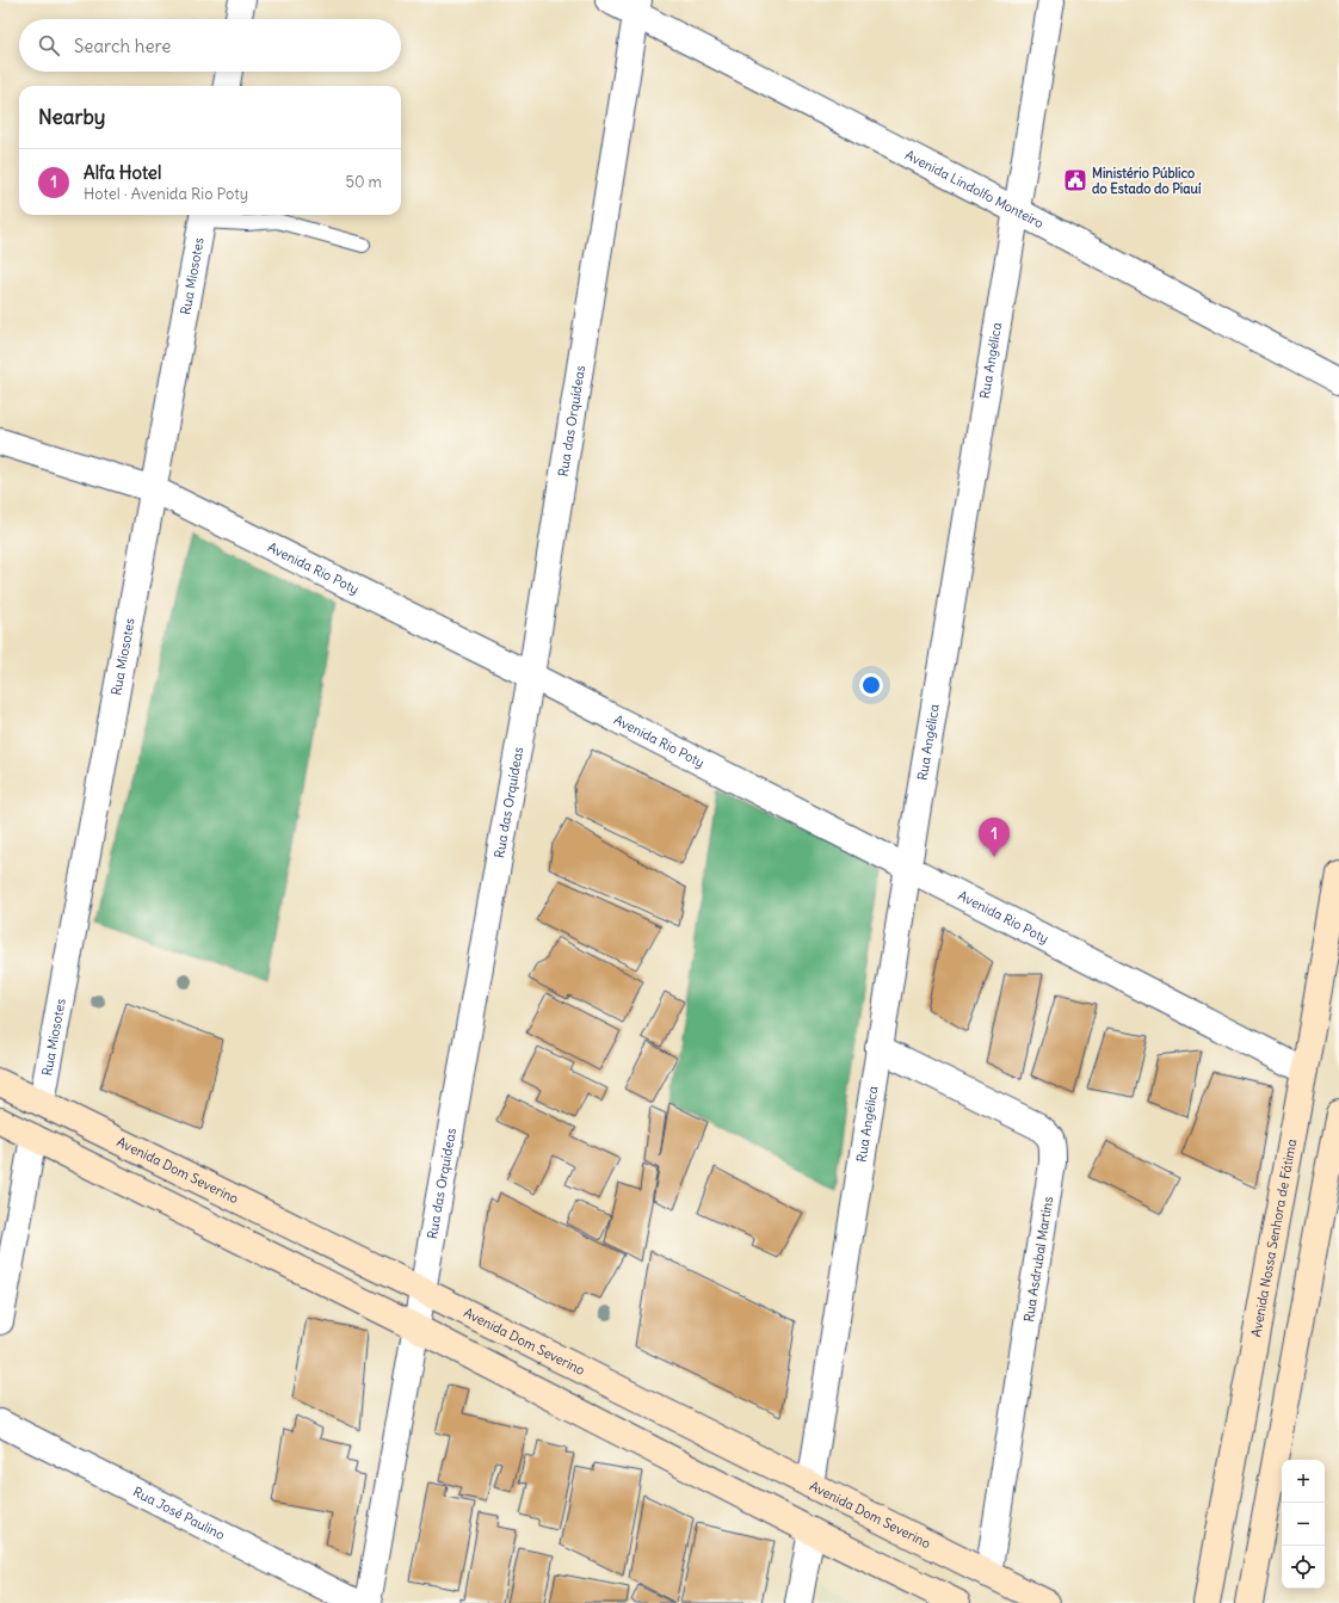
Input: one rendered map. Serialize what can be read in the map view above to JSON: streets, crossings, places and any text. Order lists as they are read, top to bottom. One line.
{"streets":{"main road":["Avenida Dom Severino","Avenida Nossa Senhora de Fátima"],"street":["Avenida Lindolfo Monteiro","Rua Miosotes","Rua Angélica","Rua das Orquídeas","Avenida Rio Poty","Rua Asdrubal Martins","Rua José Paulino"]},"crossings":[["Avenida Lindolfo Monteiro","Rua Angélica"],["Avenida Lindolfo Monteiro","Rua das Orquídeas"],["Rua Miosotes","Avenida Rio Poty"],["Rua Miosotes","Avenida Dom Severino"],["Rua Angélica","Avenida Rio Poty"],["Rua Angélica","Avenida Dom Severino"],["Rua Angélica","Rua Asdrubal Martins"],["Rua das Orquídeas","Avenida Rio Poty"],["Rua das Orquídeas","Avenida Dom Severino"],["Avenida Rio Poty","Avenida Nossa Senhora de Fátima"],["Avenida Dom Severino","Rua Asdrubal Martins"]],"places":{"public building":["Ministério Público do Estado do Piauí"]},"page":{"search":"Search here","heading":"Nearby","list":[{"mark":"1","name":"Alfa Hotel","note":"Hotel · Avenida Rio Poty","value":"50 m"}],"pins":"1","map_buttons":["+","−"]}}
